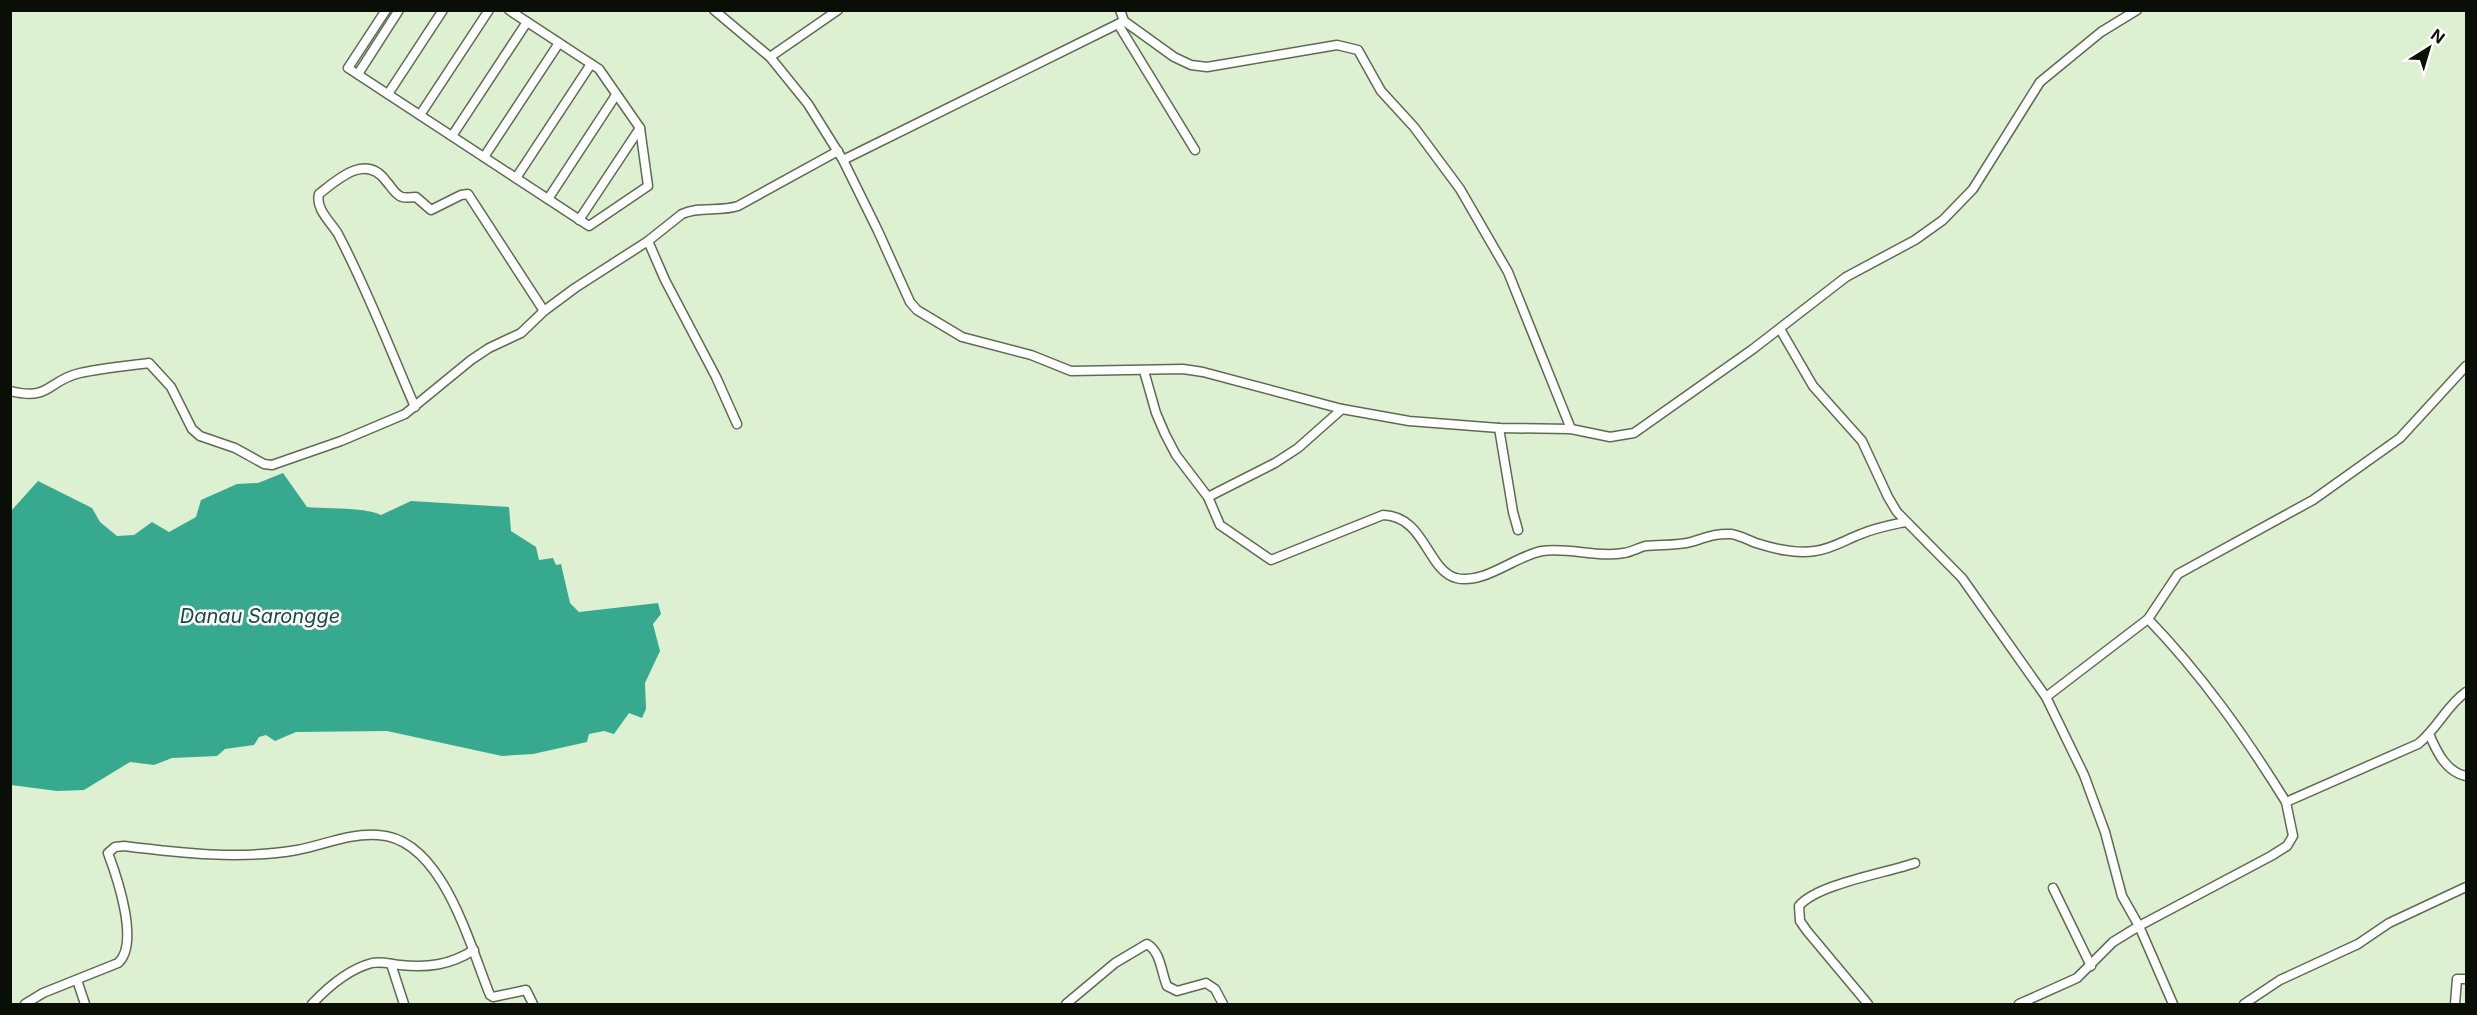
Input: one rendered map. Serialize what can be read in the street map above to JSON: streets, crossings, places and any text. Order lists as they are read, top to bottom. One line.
{"water":["Danau Sarongge"],"north":"top right"}
